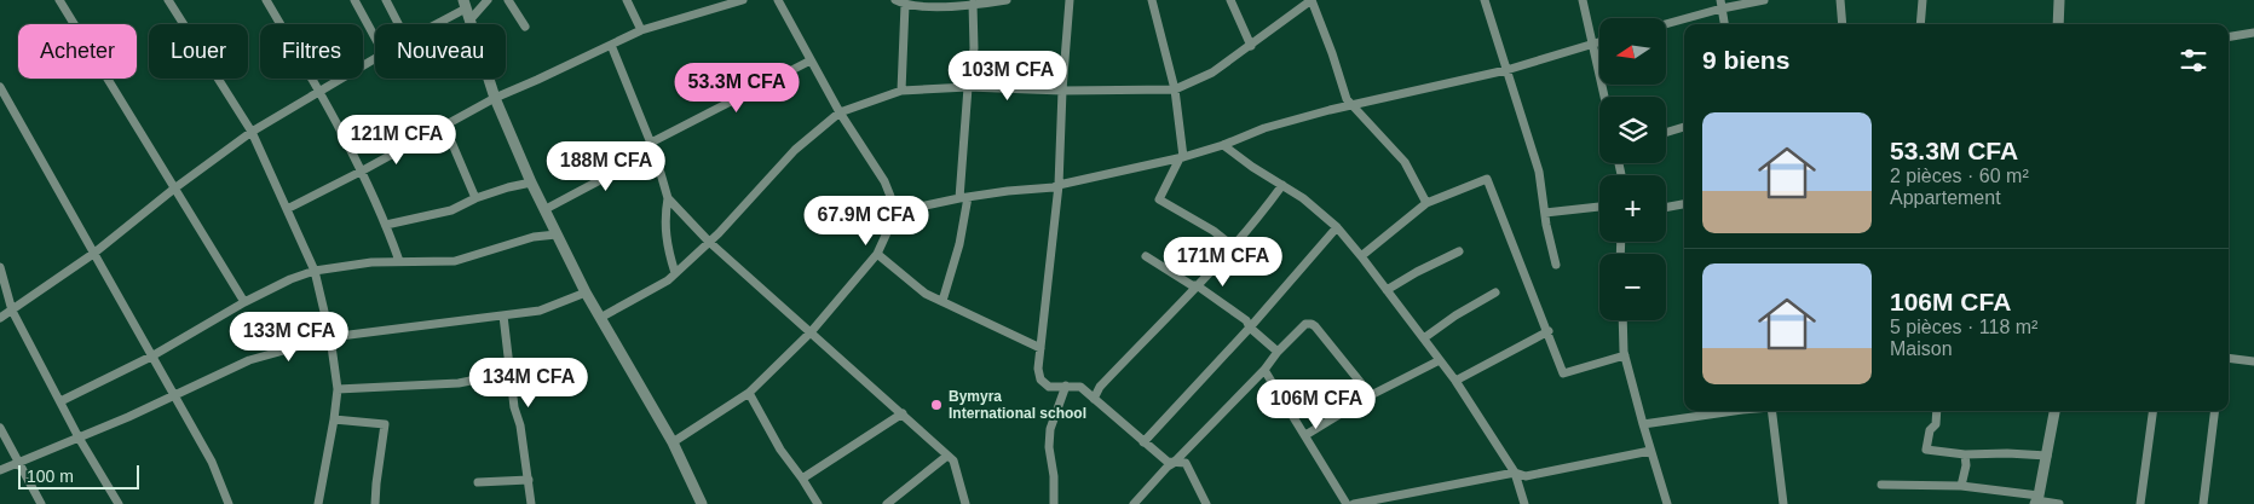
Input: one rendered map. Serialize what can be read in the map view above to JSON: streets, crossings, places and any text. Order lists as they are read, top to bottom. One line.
{"places":["Bymyra International school"],"scale_bar":"100 m","north":"left","page":{"map_buttons":["+","−"],"chip":["Acheter","Louer","Filtres","Nouveau"],"heading":"9 biens","price":["103M CFA","53.3M CFA","121M CFA","188M CFA","67.9M CFA","171M CFA","133M CFA","134M CFA","106M CFA"],"list":[{"name":"53.3M CFA","note":"2 pièces · 60 m² · Appartement"},{"name":"106M CFA","note":"5 pièces · 118 m² · Maison"}],"scale":"100 m"}}
